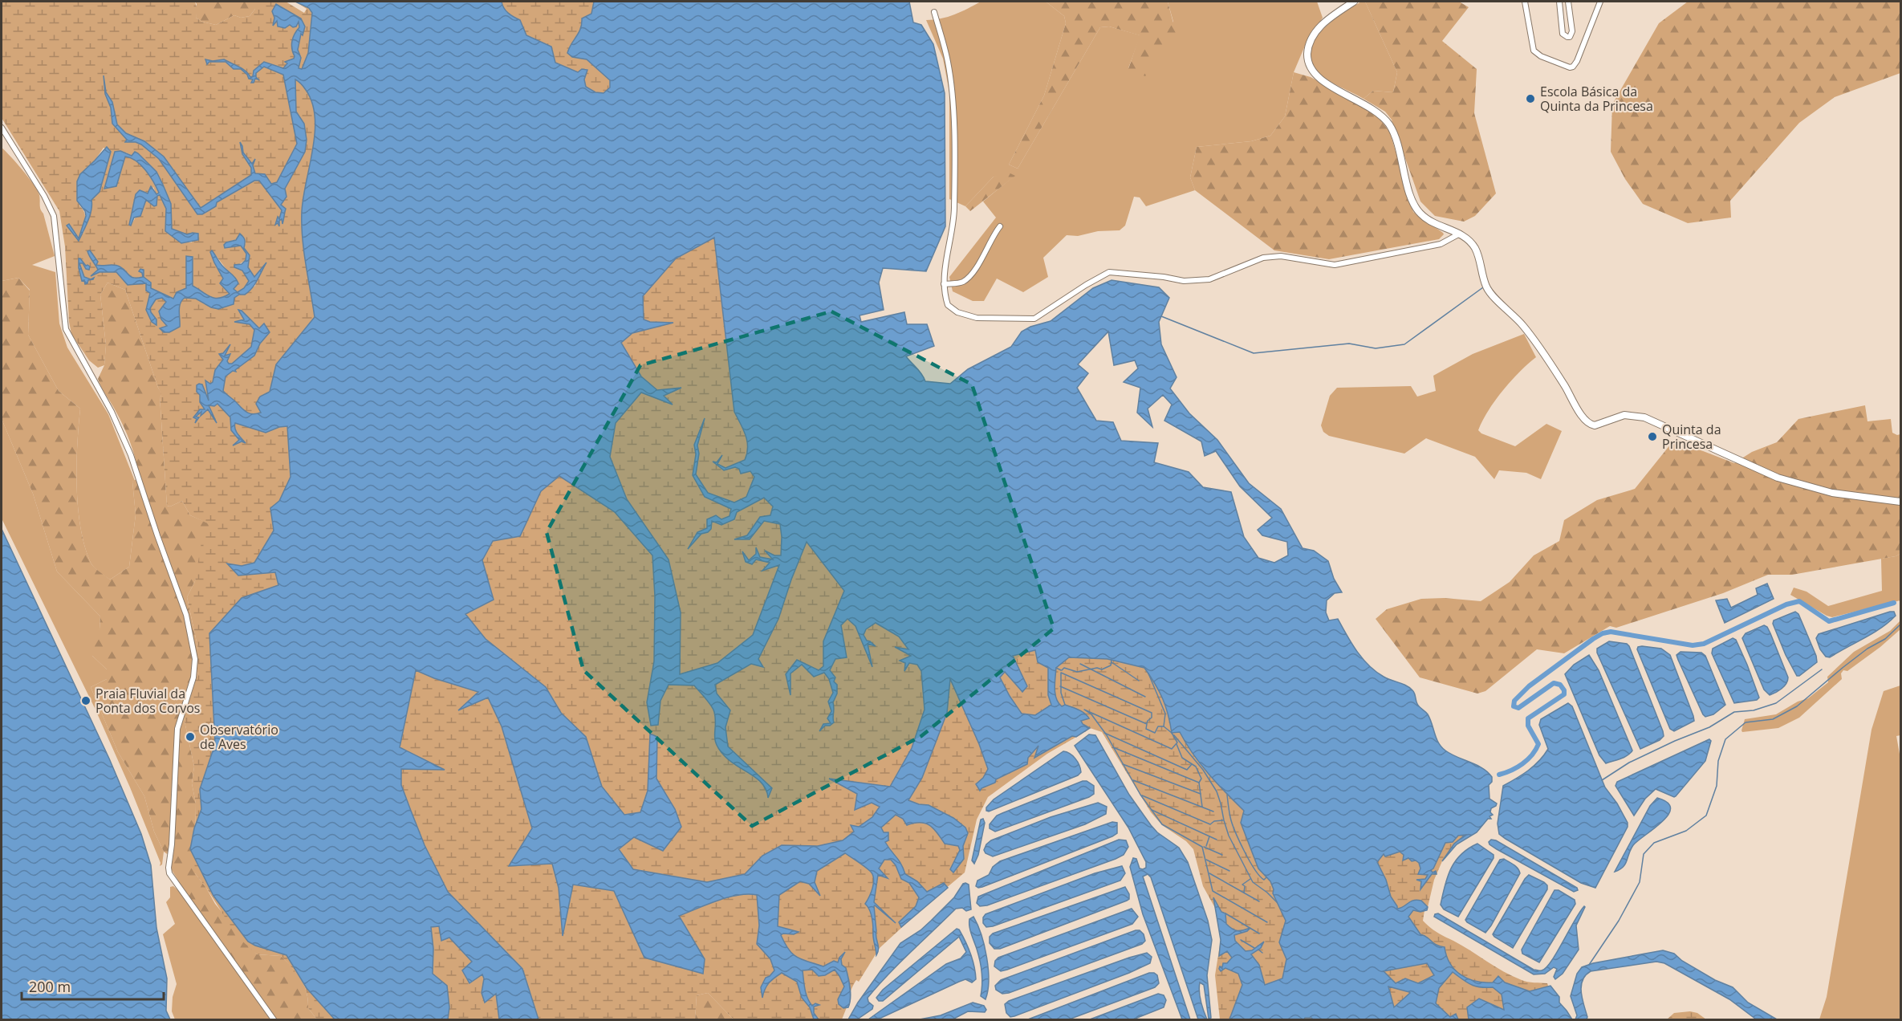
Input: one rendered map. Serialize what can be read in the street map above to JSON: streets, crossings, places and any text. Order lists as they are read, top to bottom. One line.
{"places":["Escola Básica da Quinta da Princesa","Quinta da Princesa","Praia Fluvial da Ponta dos Corvos","Observatório de Aves"],"scale_bar":"200 m"}
